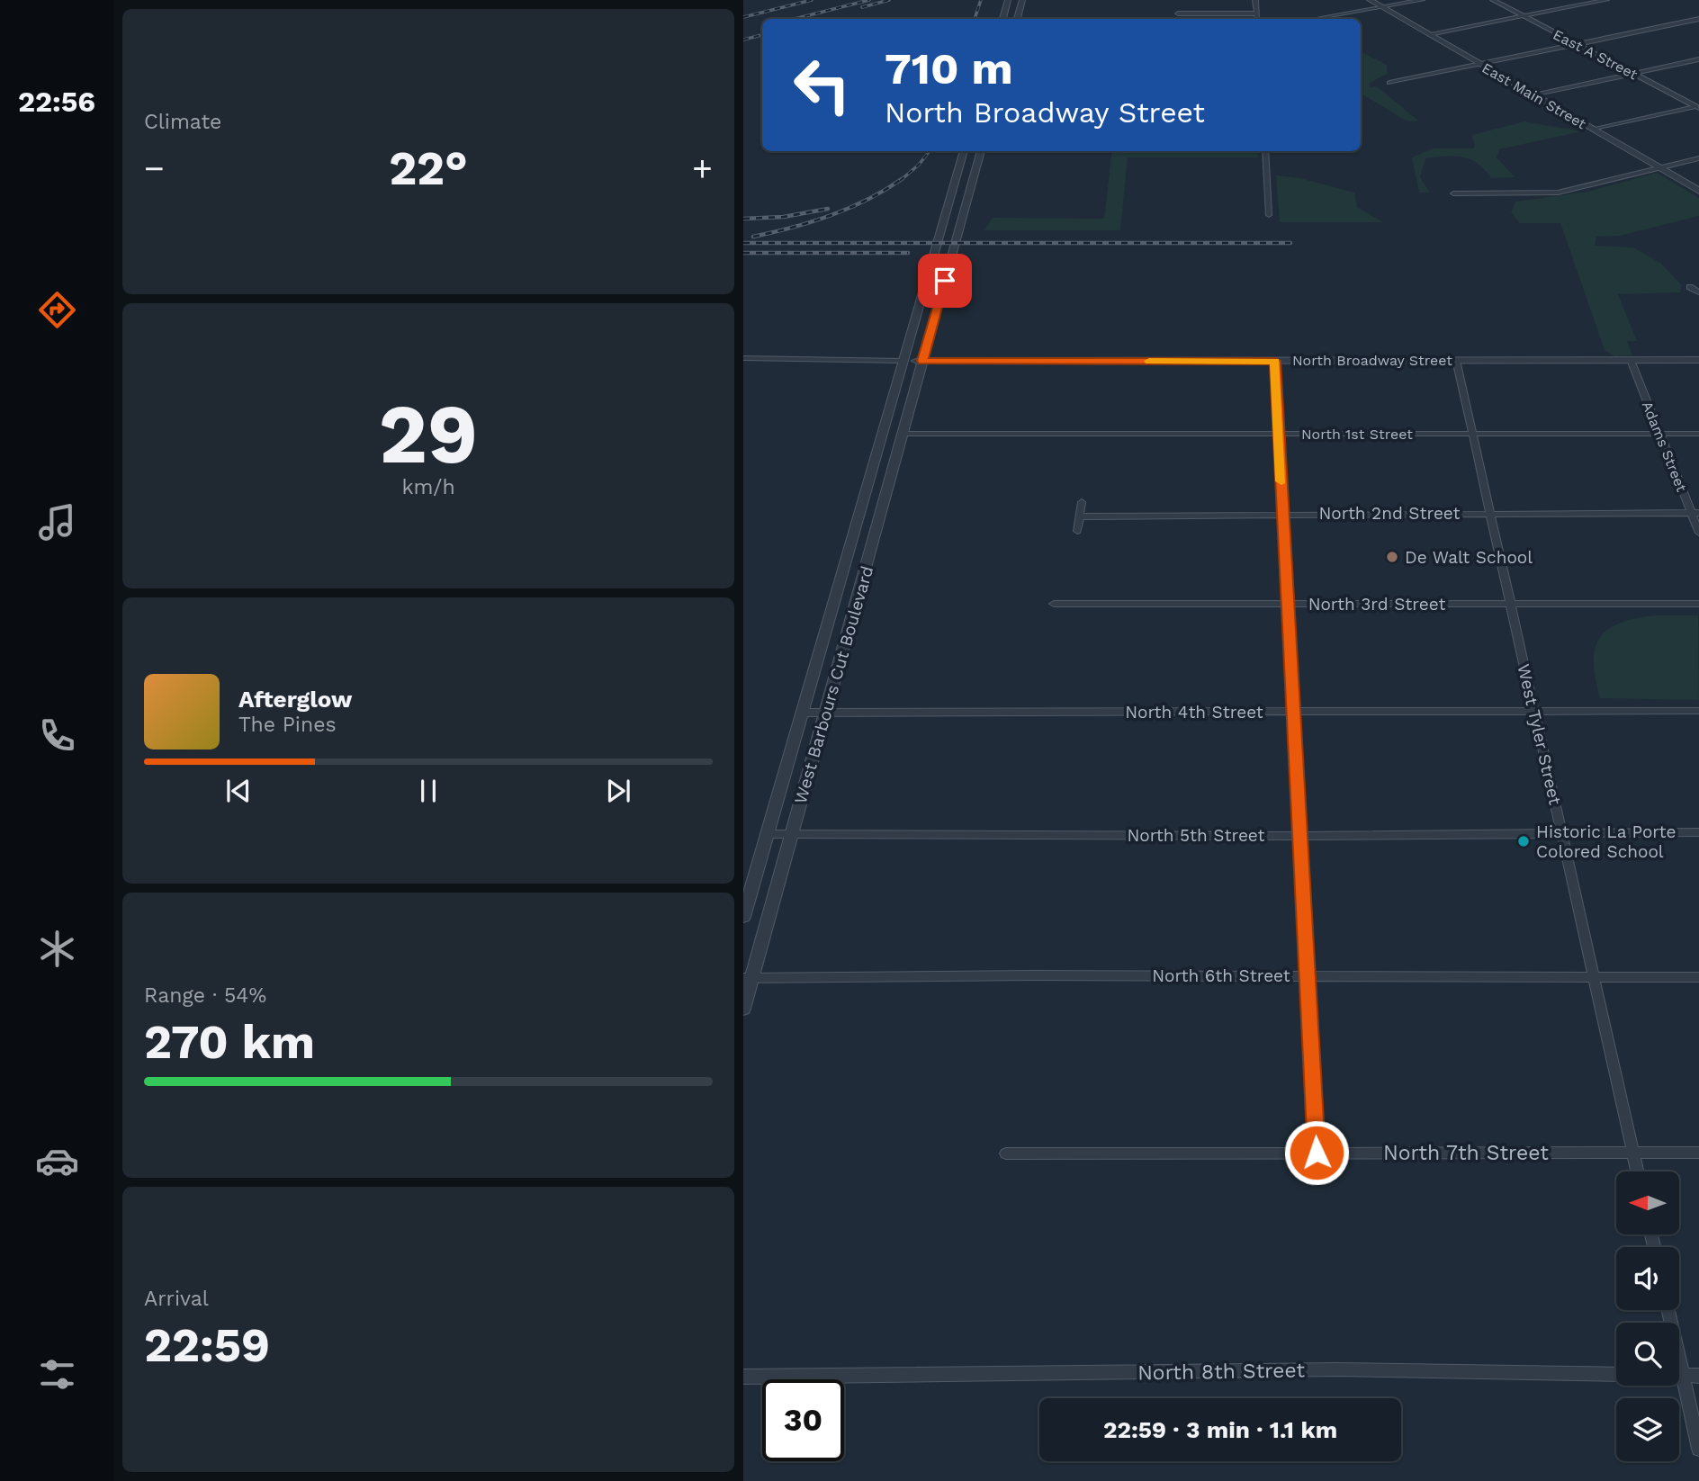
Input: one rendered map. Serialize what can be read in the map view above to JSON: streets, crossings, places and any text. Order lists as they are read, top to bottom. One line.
{"streets":{"street":["East A Street","East Main Street","North Broadway Street","North 1st Street","Adams Street","North 2nd Street","North 3rd Street","West Barbours Cut Boulevard","North 4th Street","West Tyler Street","North 5th Street","North 6th Street","North 7th Street","North 8th Street"]},"crossings":[["North Broadway Street","Adams Street"],["North Broadway Street","West Barbours Cut Boulevard"],["North Broadway Street","West Tyler Street"],["North 1st Street","Adams Street"],["North 1st Street","West Barbours Cut Boulevard"],["North 1st Street","West Tyler Street"],["Adams Street","North 2nd Street"],["North 2nd Street","West Tyler Street"],["North 3rd Street","West Tyler Street"],["West Barbours Cut Boulevard","North 4th Street"],["West Barbours Cut Boulevard","North 5th Street"],["West Barbours Cut Boulevard","North 6th Street"],["North 4th Street","West Tyler Street"],["West Tyler Street","North 5th Street"],["West Tyler Street","North 6th Street"],["West Tyler Street","North 7th Street"]],"places":["De Walt School","Historic La Porte Colored School"],"north":"left","page":{"tabs":"22:56","tile":["Climate",["29","km/h"],["Range · 54%","270 km"],["Arrival","22:59"]],"turn":["710 m","North Broadway Street"],"heat":["−","22°","+"],"song":["Afterglow","The Pines"],"limit":"30","trip":"22:59 · 3 min · 1.1 km"}}
